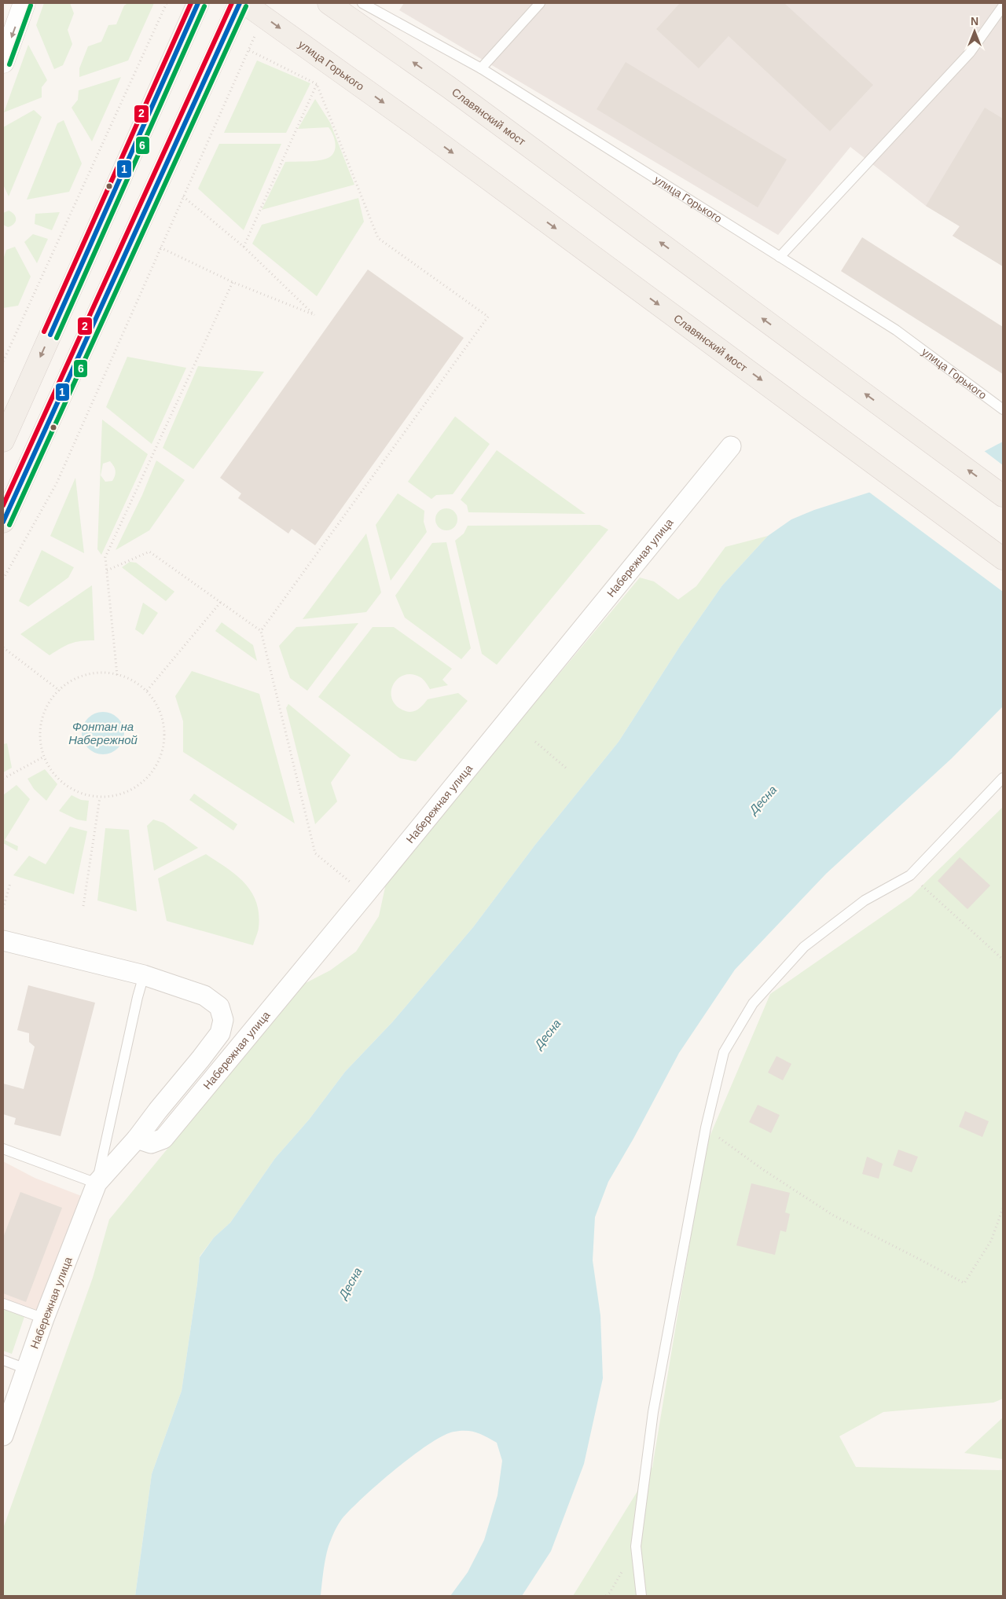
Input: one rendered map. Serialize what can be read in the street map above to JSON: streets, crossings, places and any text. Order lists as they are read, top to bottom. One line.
{"streets":{"main road":["улица Горького","Славянский мост"],"street":["Набережная улица"]},"crossings":[["улица Горького","Славянский мост"]],"water":["Фонтан на Набережной","Десна"],"lines":["transit line 1","transit line 2","transit line 6"],"north":"top"}
